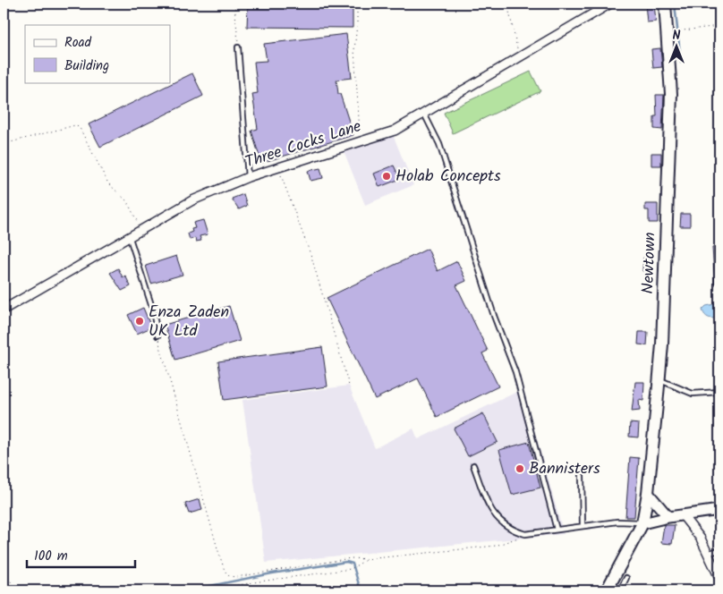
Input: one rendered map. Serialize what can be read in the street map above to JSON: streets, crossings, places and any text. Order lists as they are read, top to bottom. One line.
{"streets":{"main road":["Newtown"],"street":["Three Cocks Lane"]},"places":["Holab Concepts","Enza Zaden UK Ltd","Bannisters"],"legend":["Road","Building"],"scale_bar":"100 m","north":"top"}
